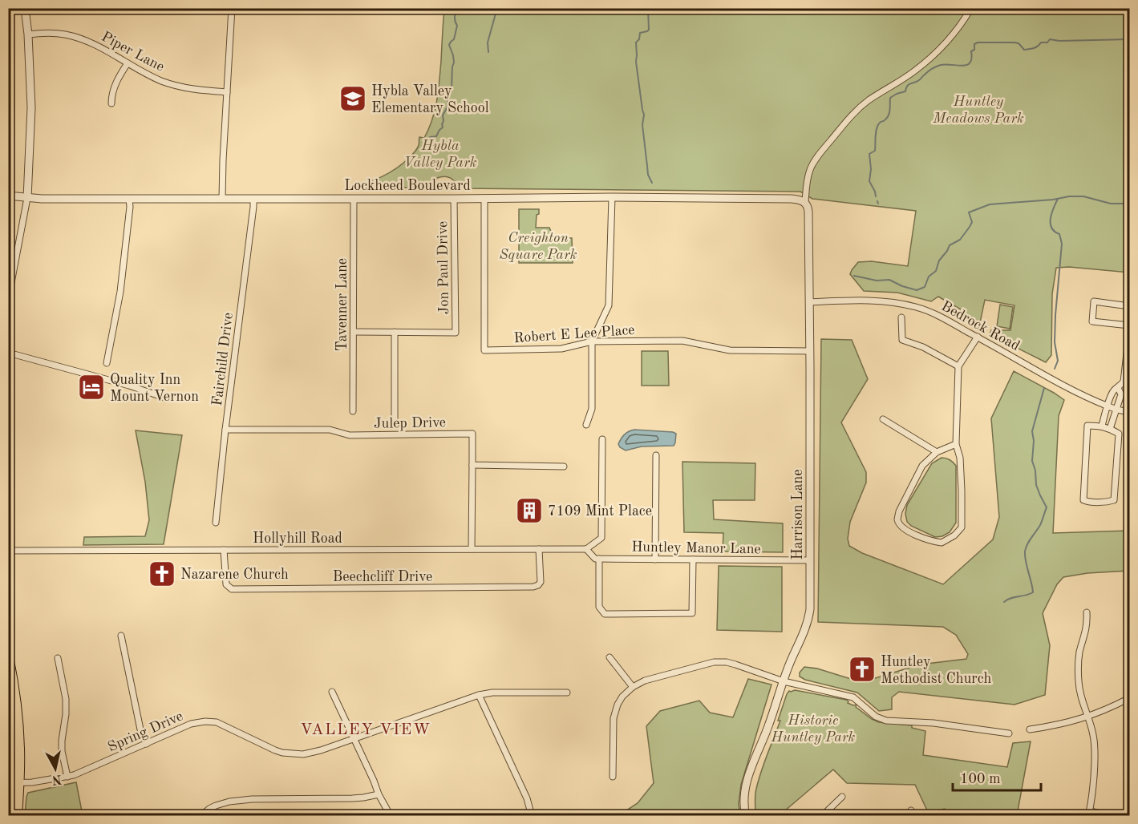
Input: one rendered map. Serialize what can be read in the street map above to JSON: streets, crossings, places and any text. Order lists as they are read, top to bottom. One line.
{"streets":{"street":["Piper Lane","Lockheed Boulevard","Jon Paul Drive","Tavenner Lane","Bedrock Road","Robert E Lee Place","Fairchild Drive","Julep Drive","Harrison Lane","Hollyhill Road","Huntley Manor Lane","Beechcliff Drive","Spring Drive"]},"crossings":[["Lockheed Boulevard","Jon Paul Drive"],["Lockheed Boulevard","Tavenner Lane"],["Lockheed Boulevard","Robert E Lee Place"],["Lockheed Boulevard","Fairchild Drive"],["Lockheed Boulevard","Harrison Lane"],["Jon Paul Drive","Tavenner Lane"],["Bedrock Road","Harrison Lane"],["Robert E Lee Place","Harrison Lane"],["Fairchild Drive","Julep Drive"],["Harrison Lane","Huntley Manor Lane"],["Hollyhill Road","Beechcliff Drive"]],"districts":["VALLEY VIEW"],"parks":["Huntley Meadows Park","Hybla Valley Park","Creighton Square Park","Historic Huntley Park"],"places":{"school or university":["Hybla Valley Elementary School"],"hotel":["Quality Inn Mount Vernon"],"building":["7109 Mint Place"],"church":["Nazarene Church","Huntley Methodist Church"]},"scale_bar":"100 m","north":"bottom"}
